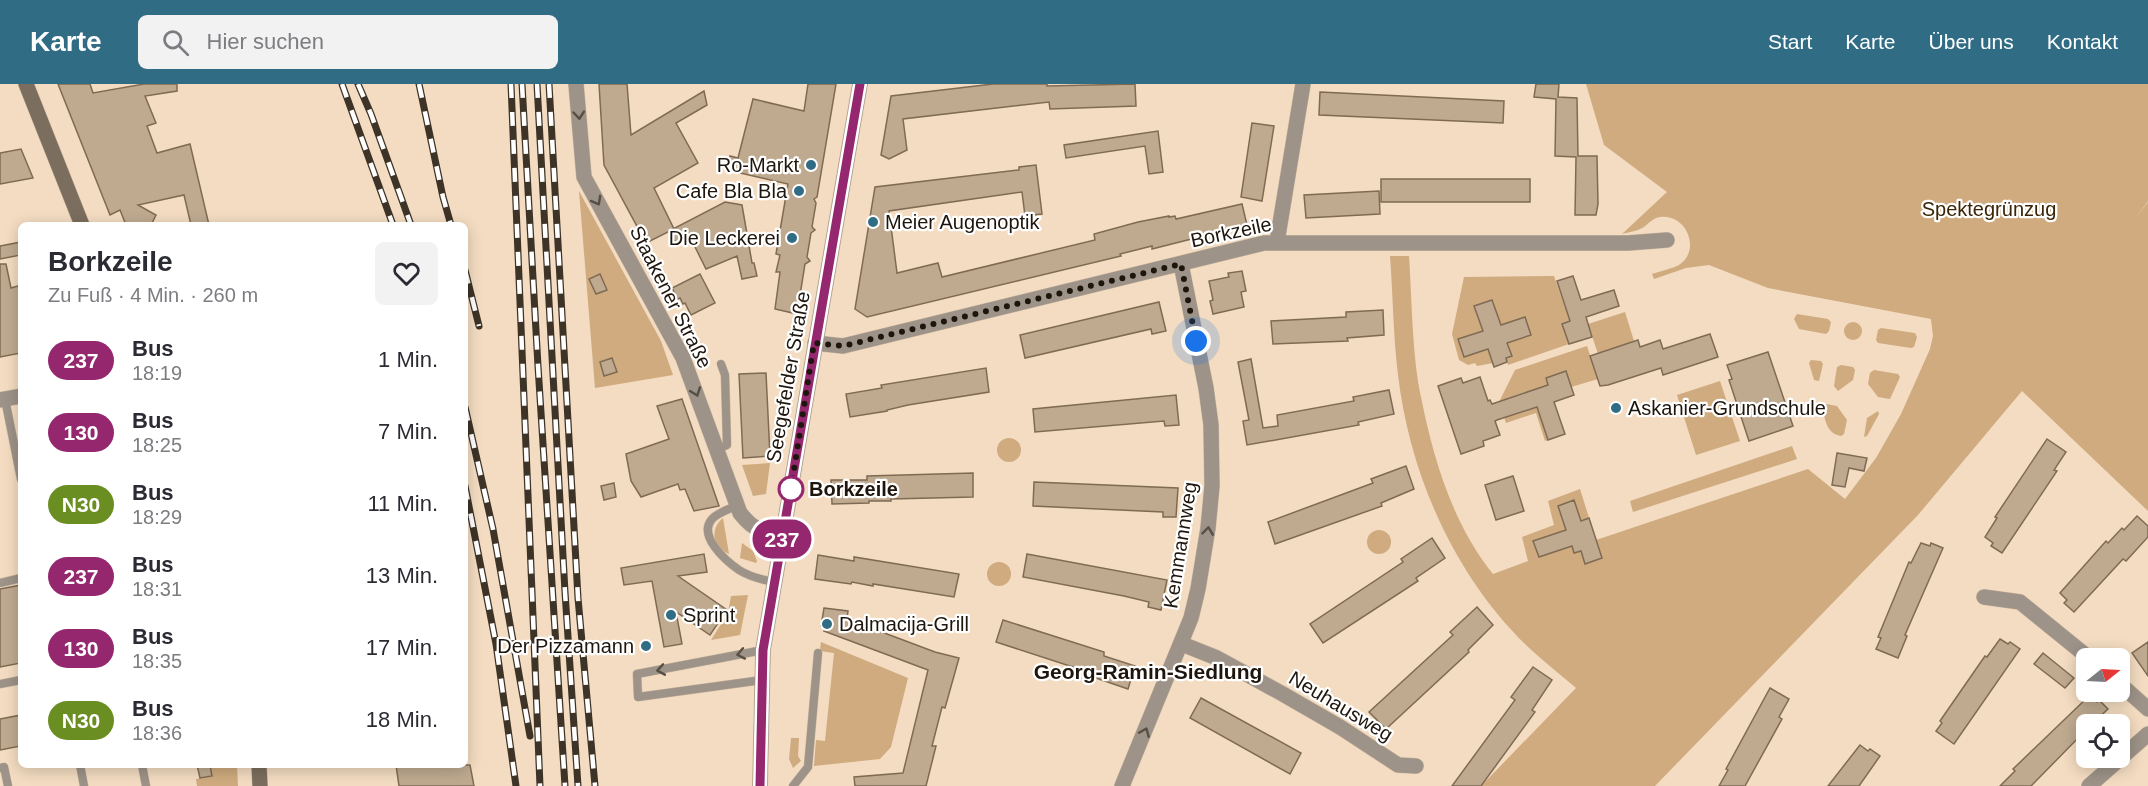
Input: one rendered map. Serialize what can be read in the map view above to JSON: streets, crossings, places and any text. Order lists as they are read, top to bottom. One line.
{"streets":{"street":["Borkzeile","Staakener Straße","Seegefelder Straße","Kemmannweg","Neuhausweg"]},"crossings":[["Borkzeile","Seegefelder Straße"],["Borkzeile","Kemmannweg"],["Staakener Straße","Seegefelder Straße"],["Kemmannweg","Neuhausweg"]],"one_way":["Staakener Straße","Kemmannweg"],"districts":["Georg-Ramin-Siedlung"],"parks":["Spektegrünzug"],"places":["Ro-Markt","Cafe Bla Bla","Meier Augenoptik","Die Leckerei","Askanier-Grundschule","Borkzeile","Sprint","Dalmacija-Grill","Der Pizzamann"],"lines":["bus line 237"],"north":"right","page":{"header":"Karte","search":"Hier suchen","nav":["Start","Karte","Über uns","Kontakt"],"on_map":"237","heading":["Borkzeile","Zu Fuß · 4 Min. · 260 m"],"list":[{"mark":"237","name":"Bus","note":"18:19","value":"1 Min."},{"mark":"130","name":"Bus","note":"18:25","value":"7 Min."},{"mark":"N30","name":"Bus","note":"18:29","value":"11 Min."},{"mark":"237","name":"Bus","note":"18:31","value":"13 Min."},{"mark":"130","name":"Bus","note":"18:35","value":"17 Min."},{"mark":"N30","name":"Bus","note":"18:36","value":"18 Min."}]}}
